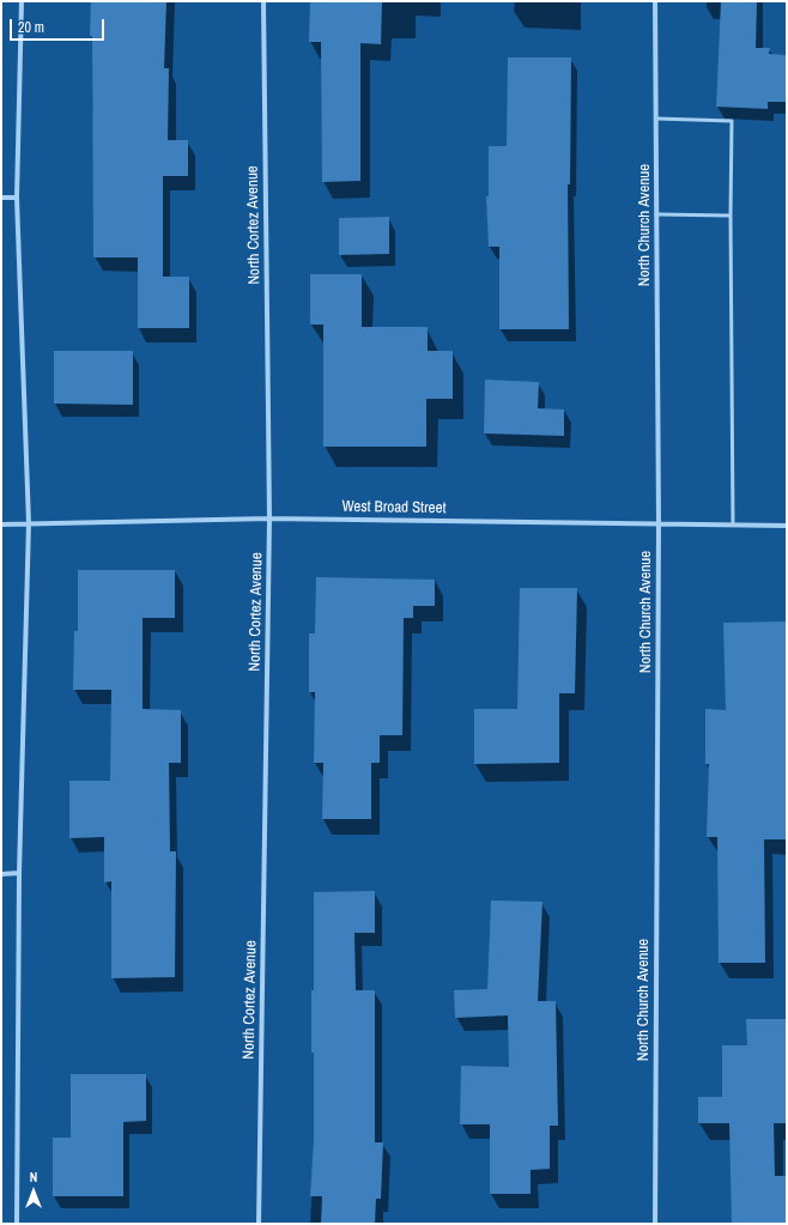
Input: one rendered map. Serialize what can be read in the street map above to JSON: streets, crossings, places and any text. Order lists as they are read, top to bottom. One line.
{"streets":{"street":["North Cortez Avenue","North Church Avenue","West Broad Street"]},"crossings":[["North Cortez Avenue","West Broad Street"],["North Church Avenue","West Broad Street"]],"scale_bar":"20 m","north":"top"}
